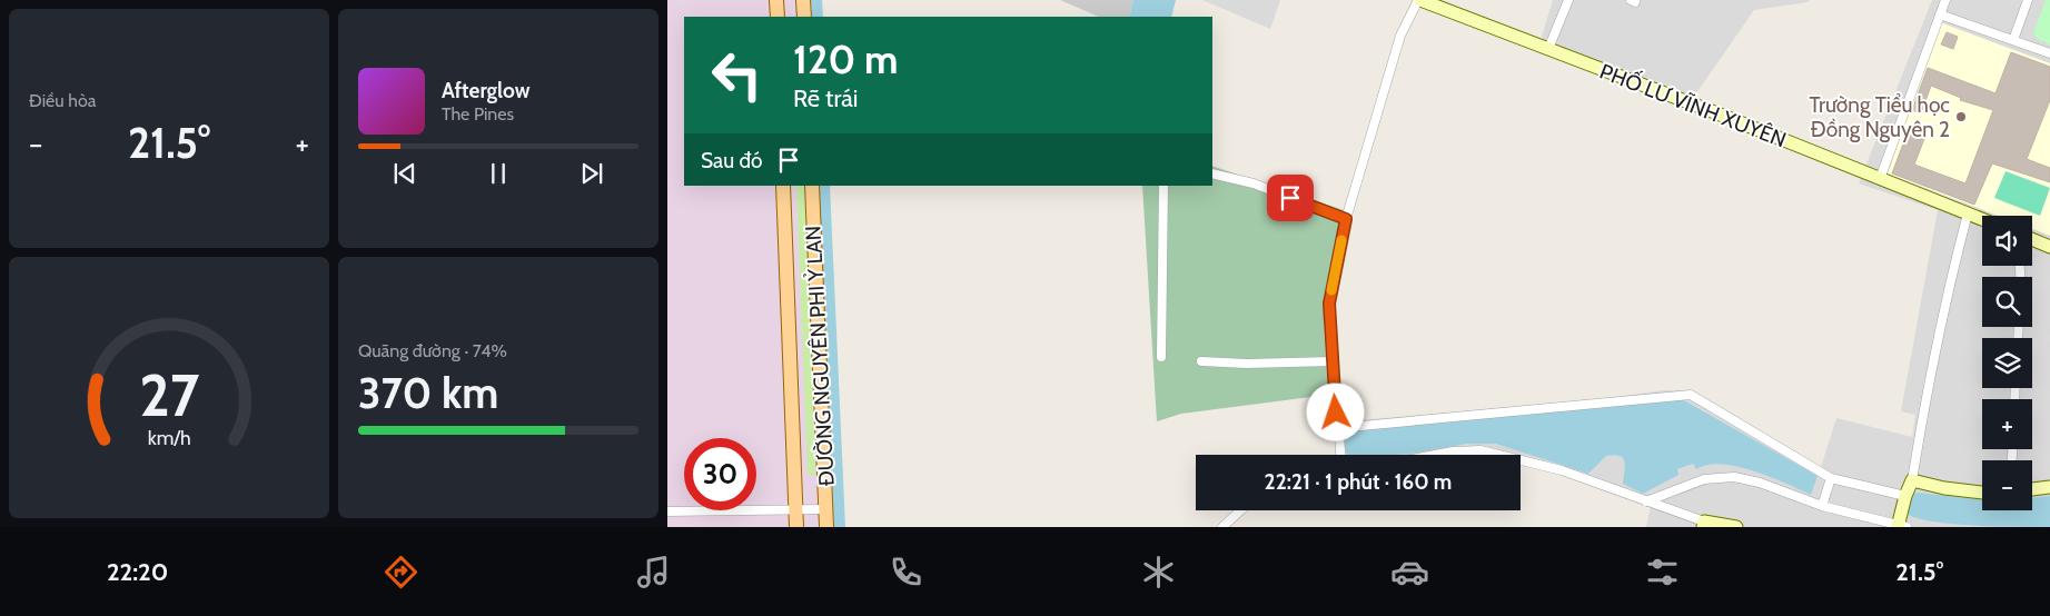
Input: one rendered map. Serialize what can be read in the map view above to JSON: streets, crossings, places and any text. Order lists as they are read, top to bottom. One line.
{"streets":{"main road":["ĐƯỜNG NGUYÊN PHI Ỷ LAN"],"street":["PHỐ LƯ VĨNH XUYÊN"]},"places":["Trường Tiểu học Đồng Nguyên 2"],"page":{"tile":["Điều hòa",["Quãng đường · 74%","370 km"]],"turn":["120 m","Rẽ trái"],"song":["Afterglow","The Pines"],"heat":["−","21.5°","+"],"then":"Sau đó","map_buttons":["+","−"],"limit":"30","trip":"22:21 · 1 phút · 160 m","tabs":["22:20","21.5°"],"gauge":["27","km/h"]}}
